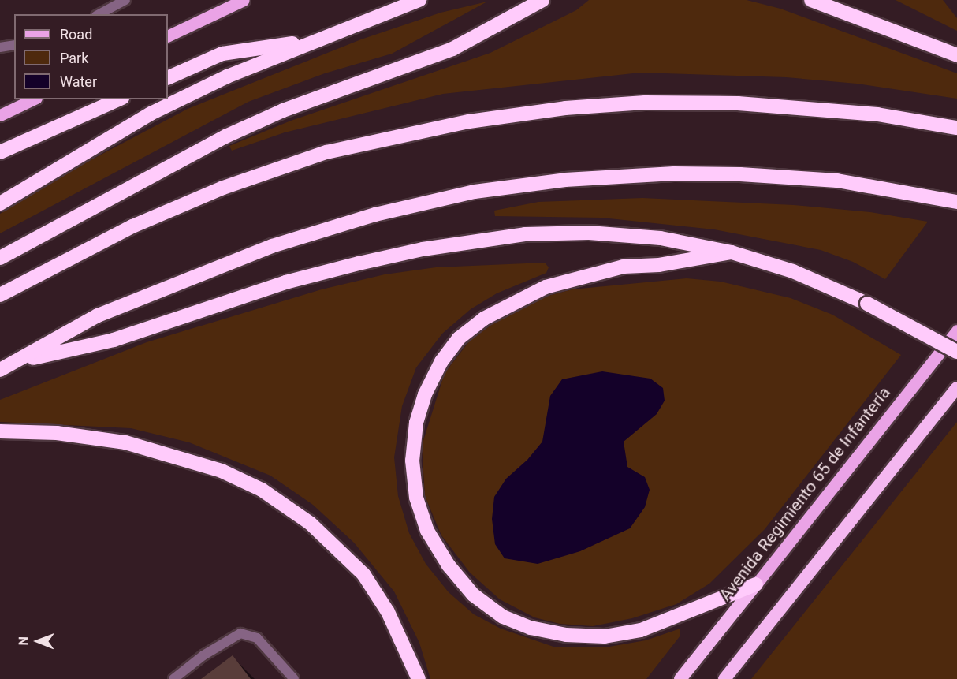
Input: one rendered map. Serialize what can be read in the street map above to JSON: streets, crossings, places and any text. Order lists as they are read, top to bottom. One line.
{"streets":{"highway":["Avenida Regimiento 65 de Infantería"]},"legend":["Road","Park","Water"],"north":"left"}
